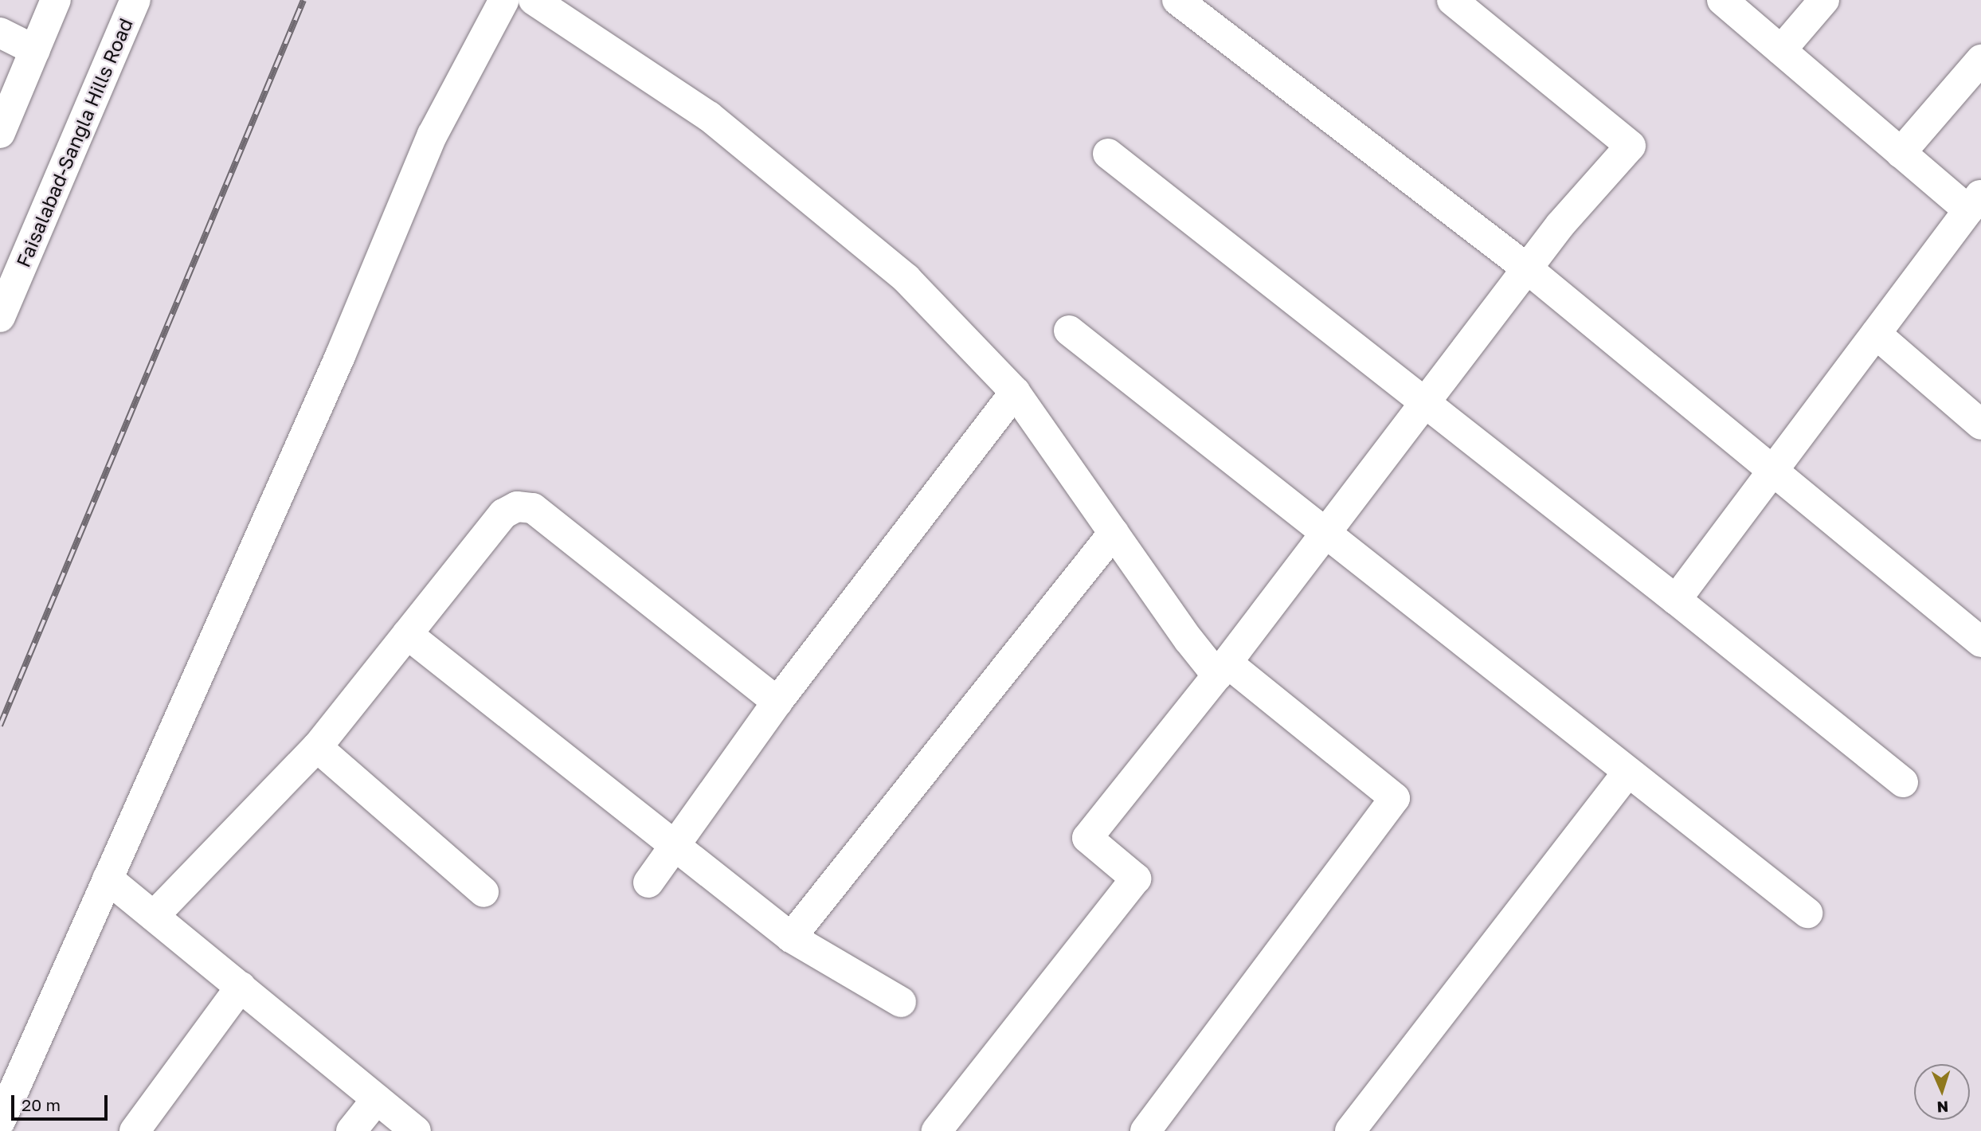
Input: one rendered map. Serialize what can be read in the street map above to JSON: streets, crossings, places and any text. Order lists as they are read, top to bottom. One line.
{"streets":{"street":["Faisalabad-Sangla Hills Road"]},"scale_bar":"20 m","north":"bottom"}
